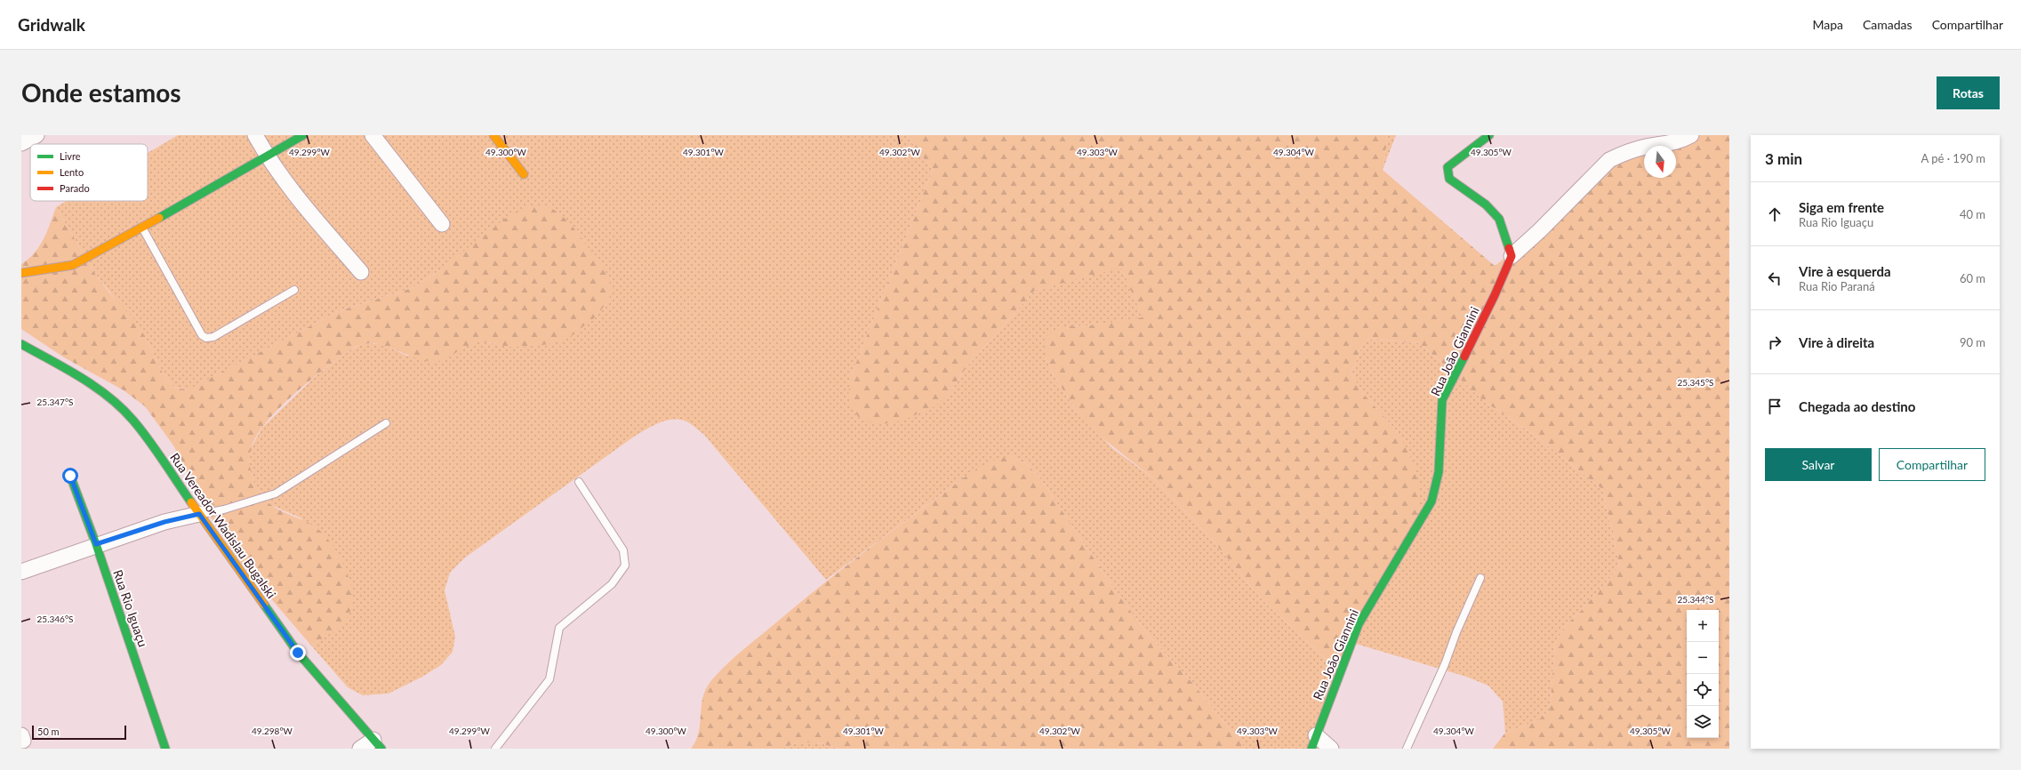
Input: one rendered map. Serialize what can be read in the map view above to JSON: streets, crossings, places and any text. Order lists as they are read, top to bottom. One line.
{"streets":{"street":["Rua João Giannini","Rua Vereador Wadislau Bugalski","Rua Rio Iguaçu"]},"legend":["Livre","Lento","Parado"],"scale_bar":"50 m","north":"bottom","page":{"header":"Gridwalk","nav":["Mapa","Camadas","Compartilhar"],"buttons":["Rotas",["Salvar","Compartilhar"]],"title":"Onde estamos","heading":["3 min","A pé · 190 m"],"list":[["Siga em frente","Rua Rio Iguaçu","40 m"],["Vire à esquerda","Rua Rio Paraná","60 m"],["Vire à direita","90 m"],"Chegada ao destino"],"map_buttons":["+","−"],"scale":"50 m"},"coordinates":["49.299°W","49.300°W","49.301°W","49.302°W","49.303°W","49.304°W","49.305°W","25.345°S","25.347°S","25.344°S","25.346°S","49.298°W"]}
